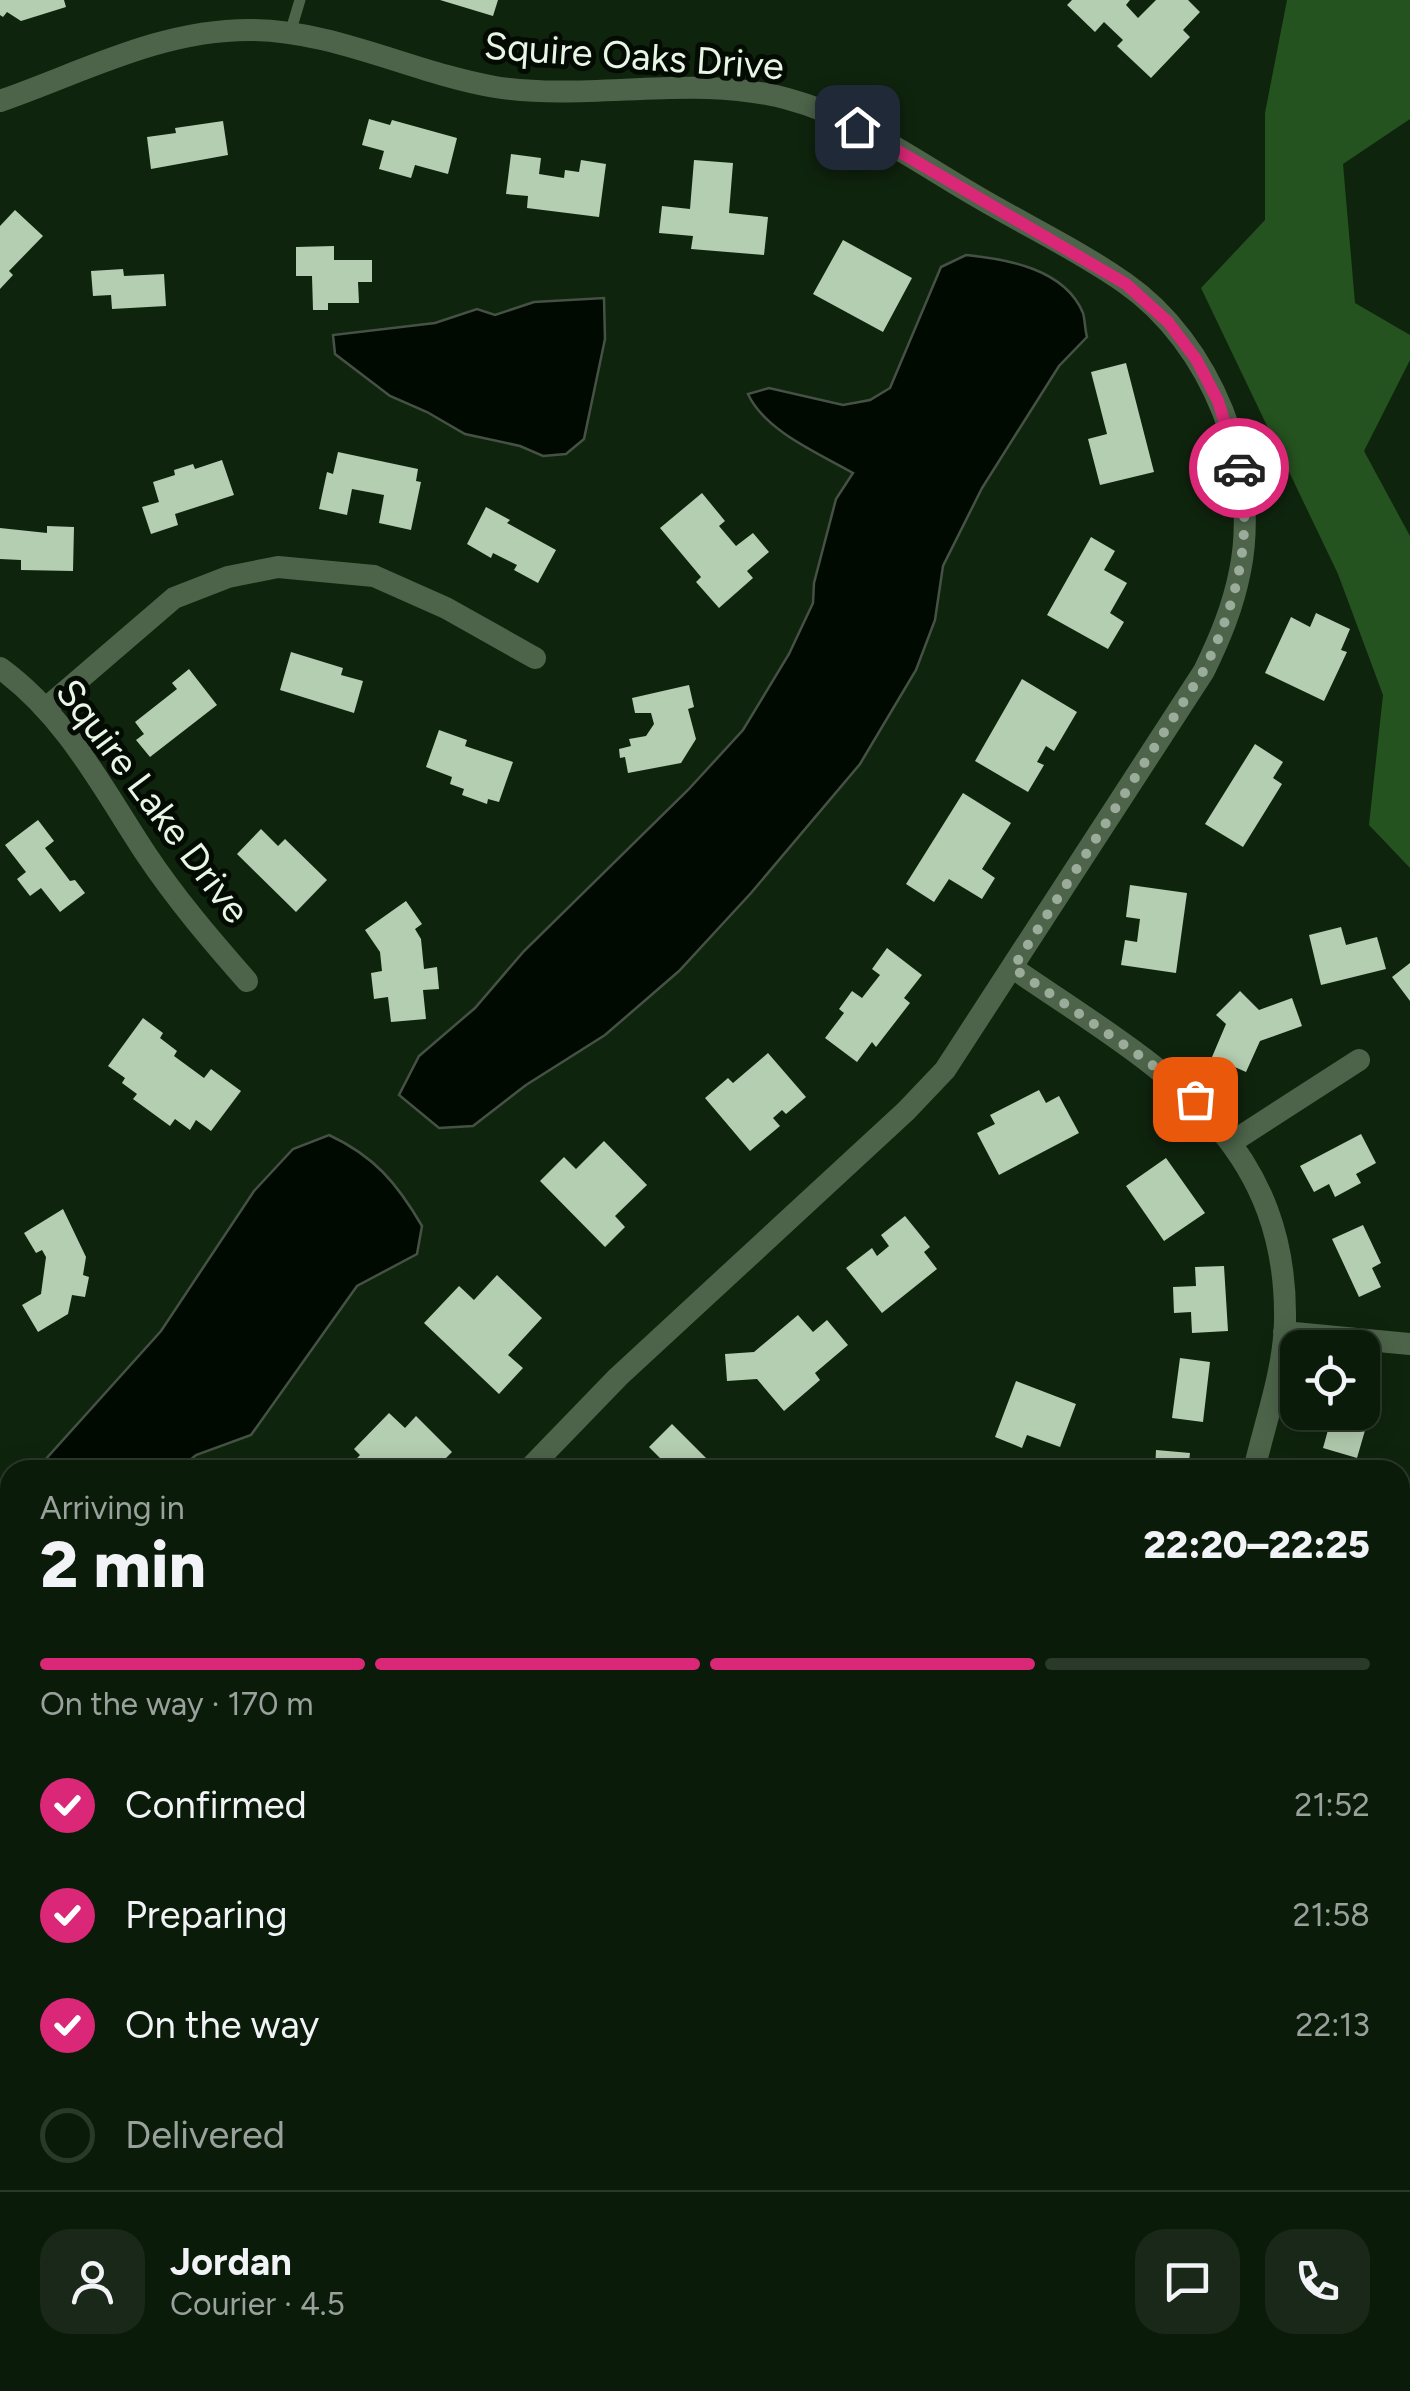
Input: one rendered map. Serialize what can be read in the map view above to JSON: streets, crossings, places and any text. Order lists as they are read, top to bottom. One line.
{"streets":{"street":["Squire Oaks Drive","Squire Lake Drive"]},"page":{"heading":["2 min","Arriving in","22:20–22:25"],"panel":["Jordan","Courier · 4.5"],"bar":"On the way · 170 m","list":[["Confirmed","21:52"],["Preparing","21:58"],["On the way","22:13"],"Delivered"]}}
